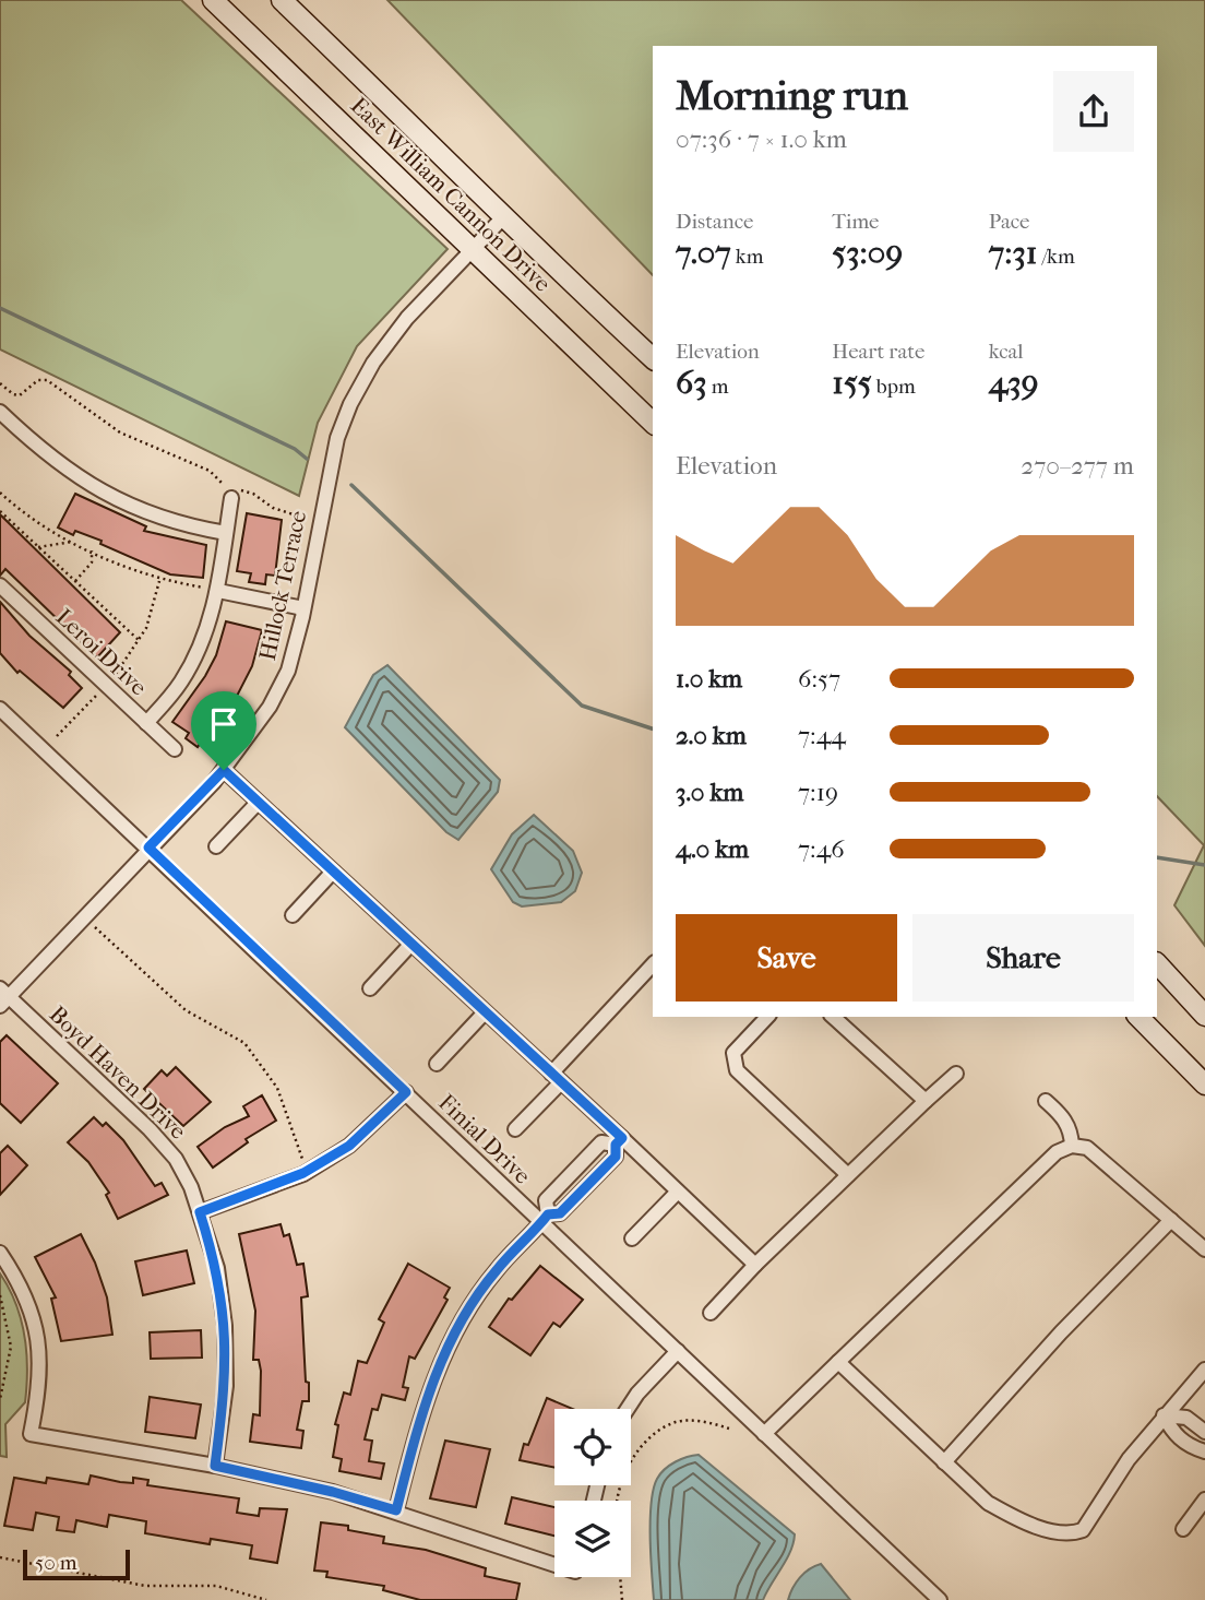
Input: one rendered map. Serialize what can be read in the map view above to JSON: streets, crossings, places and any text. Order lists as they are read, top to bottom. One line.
{"streets":{"street":["East William Cannon Drive","Hillock Terrace","Leroi Drive","Boyd Haven Drive","Finial Drive"]},"crossings":[["East William Cannon Drive","Hillock Terrace"],["Hillock Terrace","Boyd Haven Drive"],["Hillock Terrace","Finial Drive"]],"scale_bar":"50 m","page":{"heading":["Morning run","07:36 · 7 × 1.0 km"],"stats":[["Distance","7.07 km"],["Time","53:09"],["Pace","7:31 /km"],["Elevation","63 m"],["Heart rate","155 bpm"],["kcal","439"]],"chart":["Elevation","270–277 m"],"list":[{"name":"1.0 km","note":"6:57"},{"name":"2.0 km","note":"7:44"},{"name":"3.0 km","note":"7:19"},{"name":"4.0 km","note":"7:46"}],"buttons":["Save","Share"],"scale":"50 m"}}
